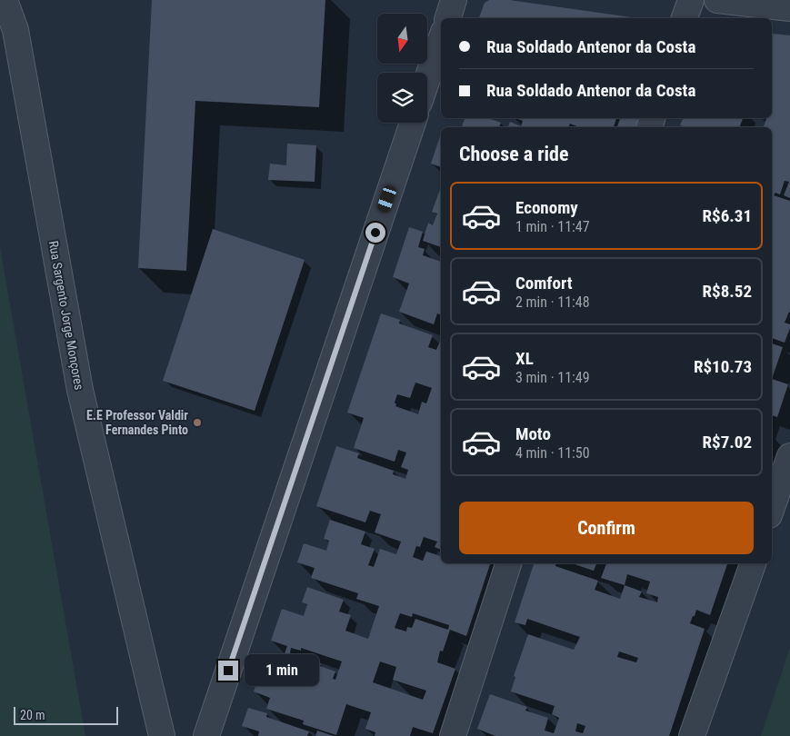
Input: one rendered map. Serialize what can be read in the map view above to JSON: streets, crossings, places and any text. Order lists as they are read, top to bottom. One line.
{"streets":{"street":["Rua Sargento Jorge Monçores"]},"places":["E.E Professor Valdir Fernandes Pinto"],"scale_bar":"20 m","north":"bottom","page":{"banner":["Rua Soldado Antenor da Costa","Rua Soldado Antenor da Costa"],"heading":"Choose a ride","list":[{"name":"Economy","note":"1 min · 11:47","value":"R$6.31"},{"name":"Comfort","note":"2 min · 11:48","value":"R$8.52"},{"name":"XL","note":"3 min · 11:49","value":"R$10.73"},{"name":"Moto","note":"4 min · 11:50","value":"R$7.02"}],"buttons":"Confirm","bubble":"1 min","scale":"20 m"}}
